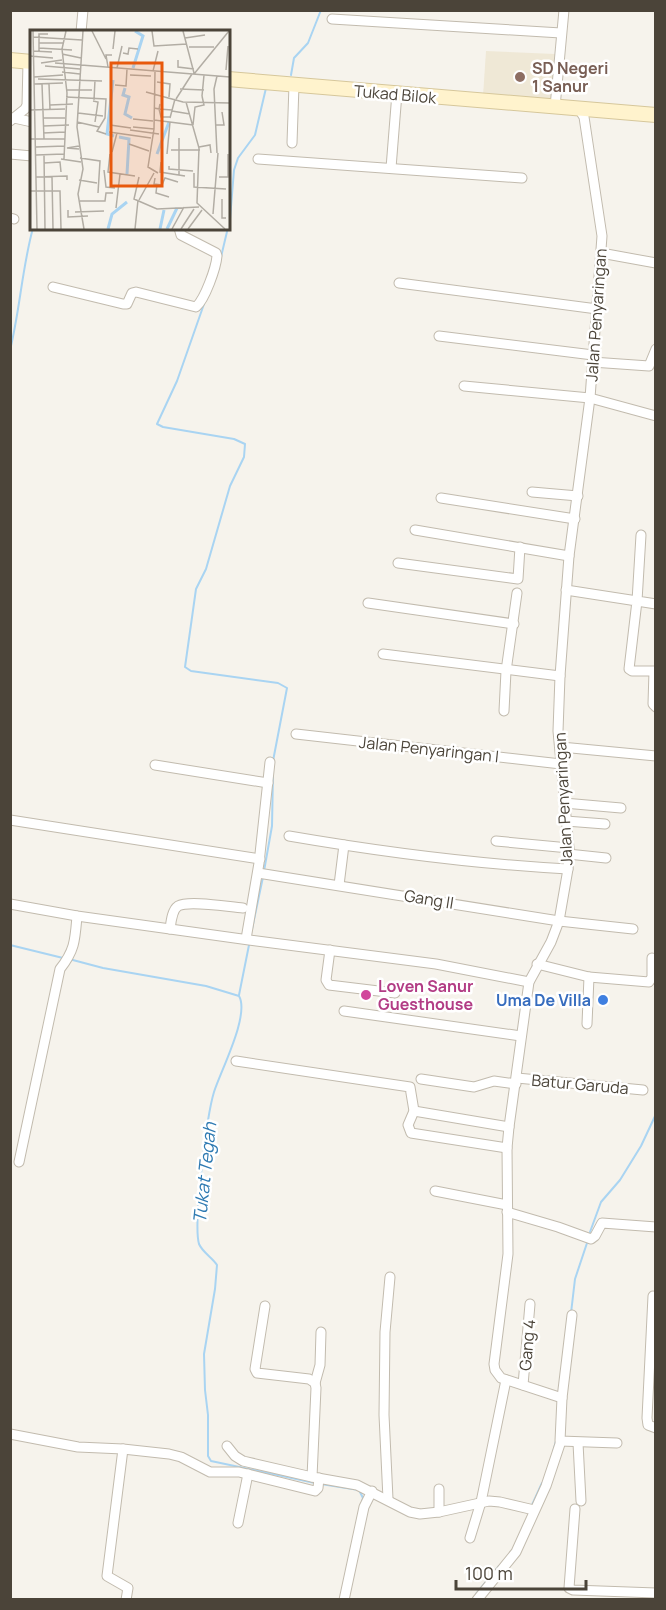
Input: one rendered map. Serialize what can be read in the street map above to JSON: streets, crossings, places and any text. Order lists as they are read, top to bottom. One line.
{"streets":{"street":["Tukad Bilok","Jalan Penyaringan","Jalan Penyaringan I","Gang II","Batur Garuda","Gang 4"]},"crossings":[["Tukad Bilok","Jalan Penyaringan"],["Jalan Penyaringan","Jalan Penyaringan I"],["Jalan Penyaringan","Gang II"],["Jalan Penyaringan","Batur Garuda"]],"water":["Tukat Tegah"],"places":["SD Negeri 1 Sanur","Loven Sanur Guesthouse","Uma De Villa"],"scale_bar":"100 m"}
